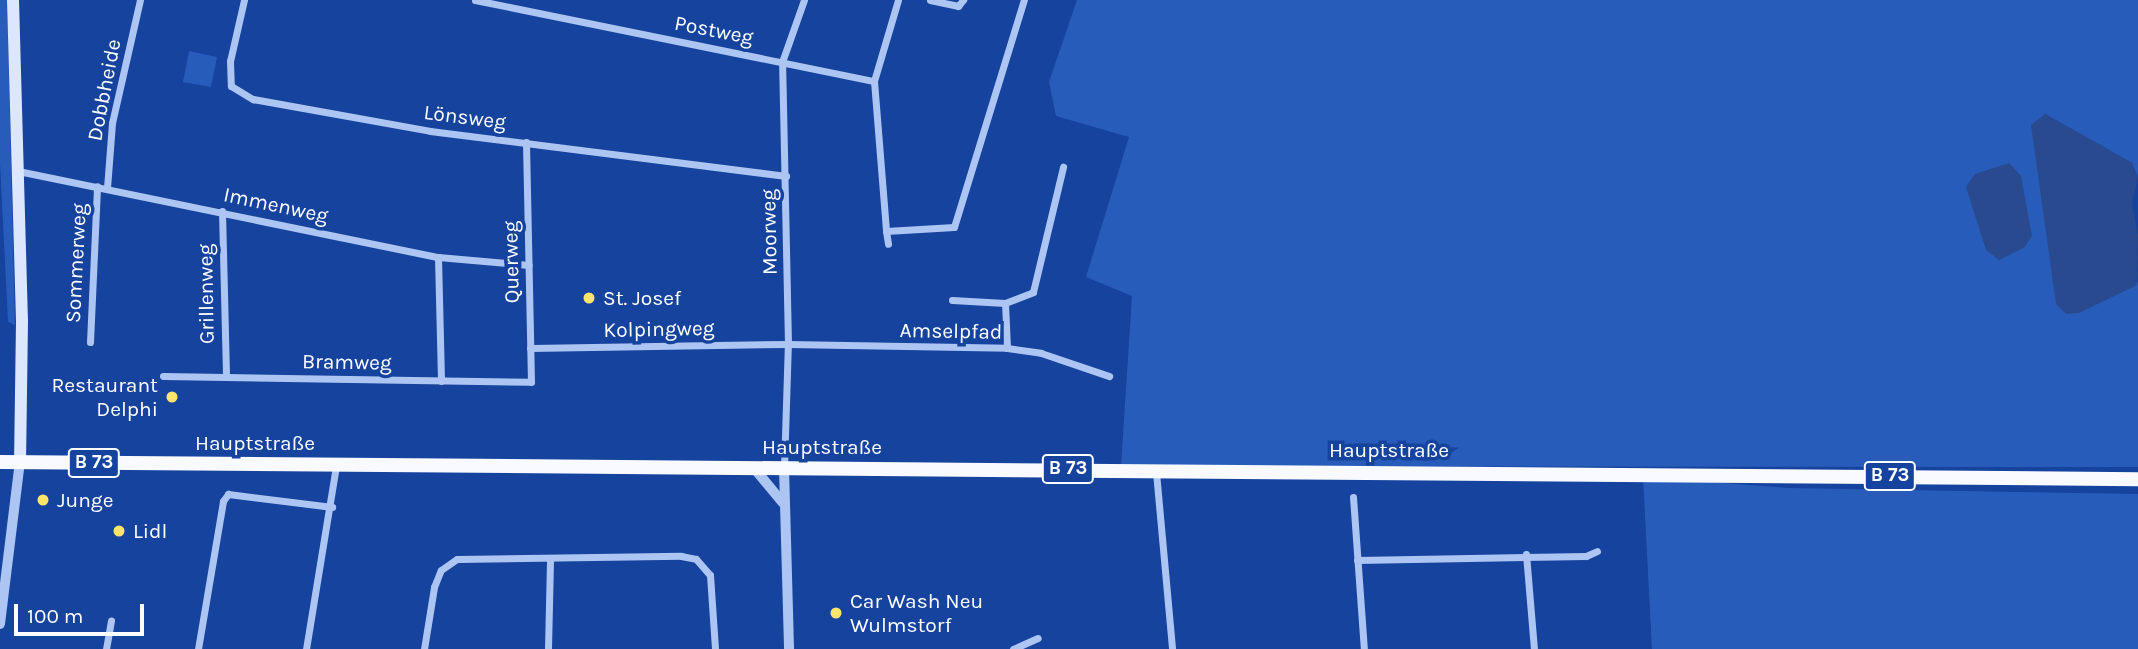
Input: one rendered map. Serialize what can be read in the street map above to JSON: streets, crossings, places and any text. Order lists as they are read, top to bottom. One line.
{"streets":{"main road":["Hauptstraße","B 73"],"street":["Postweg","Dobbheide","Lönsweg","Immenweg","Moorweg","Querweg","Sommerweg","Grillenweg","Kolpingweg","Amselpfad","Bramweg"]},"crossings":[["Postweg","Moorweg"],["Dobbheide","Immenweg"],["Lönsweg","Moorweg"],["Lönsweg","Querweg"],["Immenweg","Querweg"],["Immenweg","Sommerweg"],["Immenweg","Grillenweg"],["Moorweg","Kolpingweg"],["Moorweg","Amselpfad"],["Moorweg","Hauptstraße"],["Querweg","Kolpingweg"],["Querweg","Bramweg"],["Grillenweg","Bramweg"],["Kolpingweg","Amselpfad"]],"places":["St. Josef","Restaurant Delphi","Junge","Lidl","Car Wash Neu Wulmstorf"],"scale_bar":"100 m"}
